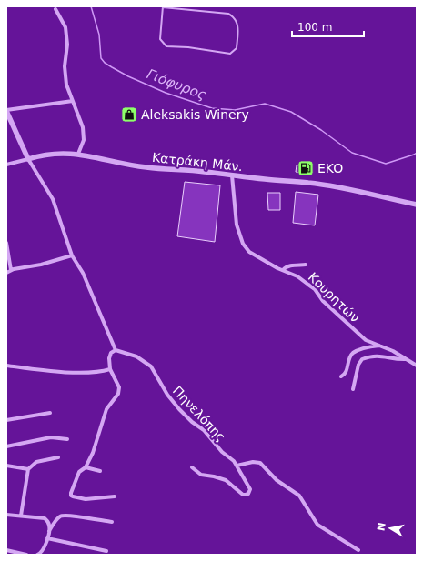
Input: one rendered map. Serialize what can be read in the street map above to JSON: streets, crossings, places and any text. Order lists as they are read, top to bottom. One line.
{"streets":{"street":["Κατράκη Μάν.","Κουρητών","Πηνελόπης"]},"crossings":[["Κατράκη Μάν.","Κουρητών"]],"water":["Γιόφυρος"],"places":{"shop":["Aleksakis Winery"],"fuel station":["EKO"]},"scale_bar":"100 m","north":"left"}
